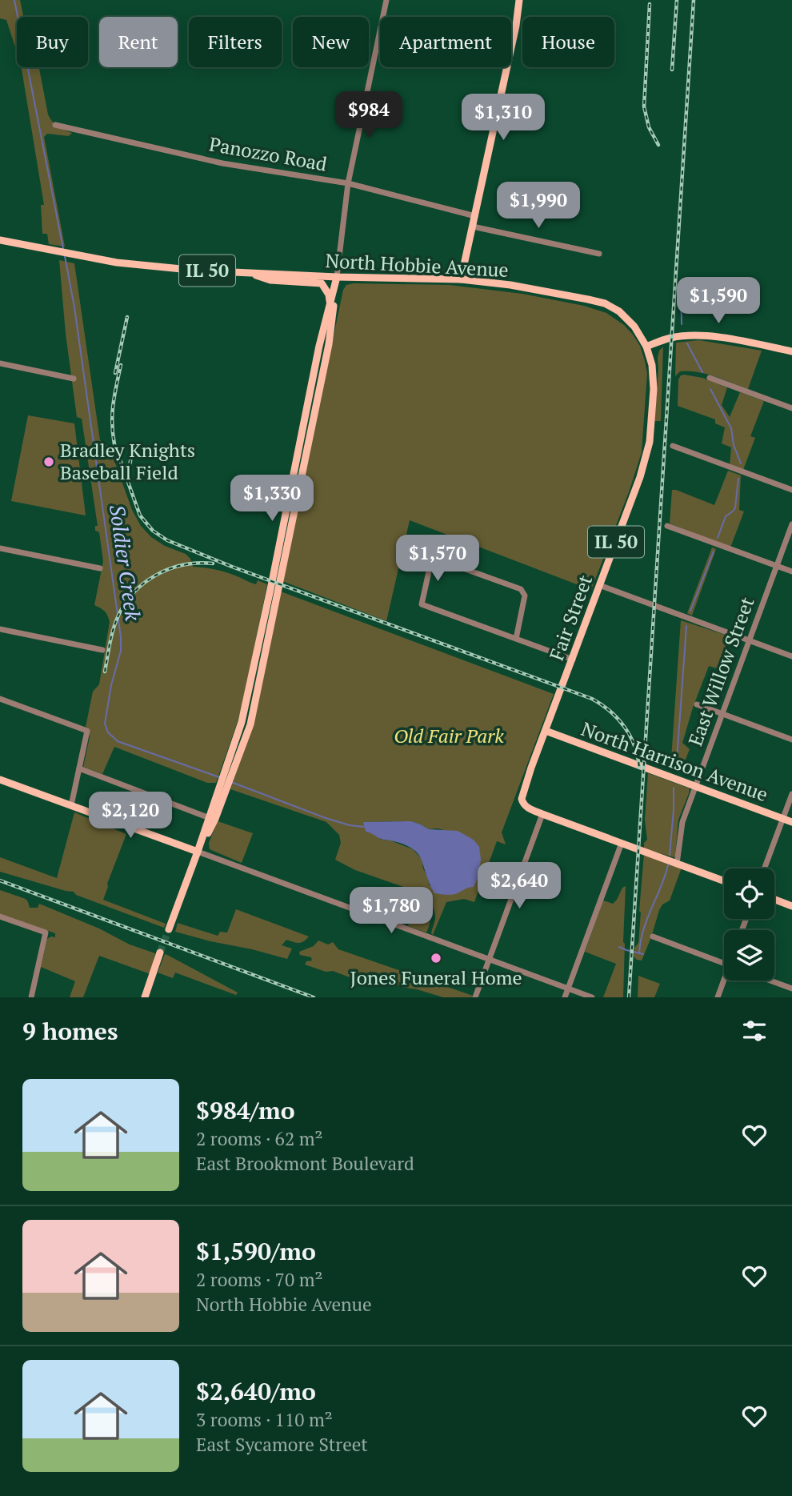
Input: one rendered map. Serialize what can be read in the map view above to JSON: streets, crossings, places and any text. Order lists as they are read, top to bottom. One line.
{"streets":{"main road":["North Hobbie Avenue","IL 50","Fair Street","North Harrison Avenue"],"street":["Panozzo Road","East Willow Street"]},"crossings":[["North Hobbie Avenue","Fair Street"],["IL 50","Fair Street"],["IL 50","East Willow Street"],["Fair Street","North Harrison Avenue"],["East Willow Street","North Harrison Avenue"]],"water":["Soldier Creek"],"parks":["Old Fair Park"],"places":["Bradley Knights Baseball Field","Jones Funeral Home"],"page":{"chip":["Buy","Rent","Filters","New","Apartment","House"],"price":["$984","$1,310","$1,990","$1,590","$1,330","$1,570","$2,120","$2,640","$1,780"],"heading":"9 homes","list":[{"name":"$984/mo","note":"2 rooms · 62 m² · East Brookmont Boulevard"},{"name":"$1,590/mo","note":"2 rooms · 70 m² · North Hobbie Avenue"},{"name":"$2,640/mo","note":"3 rooms · 110 m² · East Sycamore Street"}]}}
